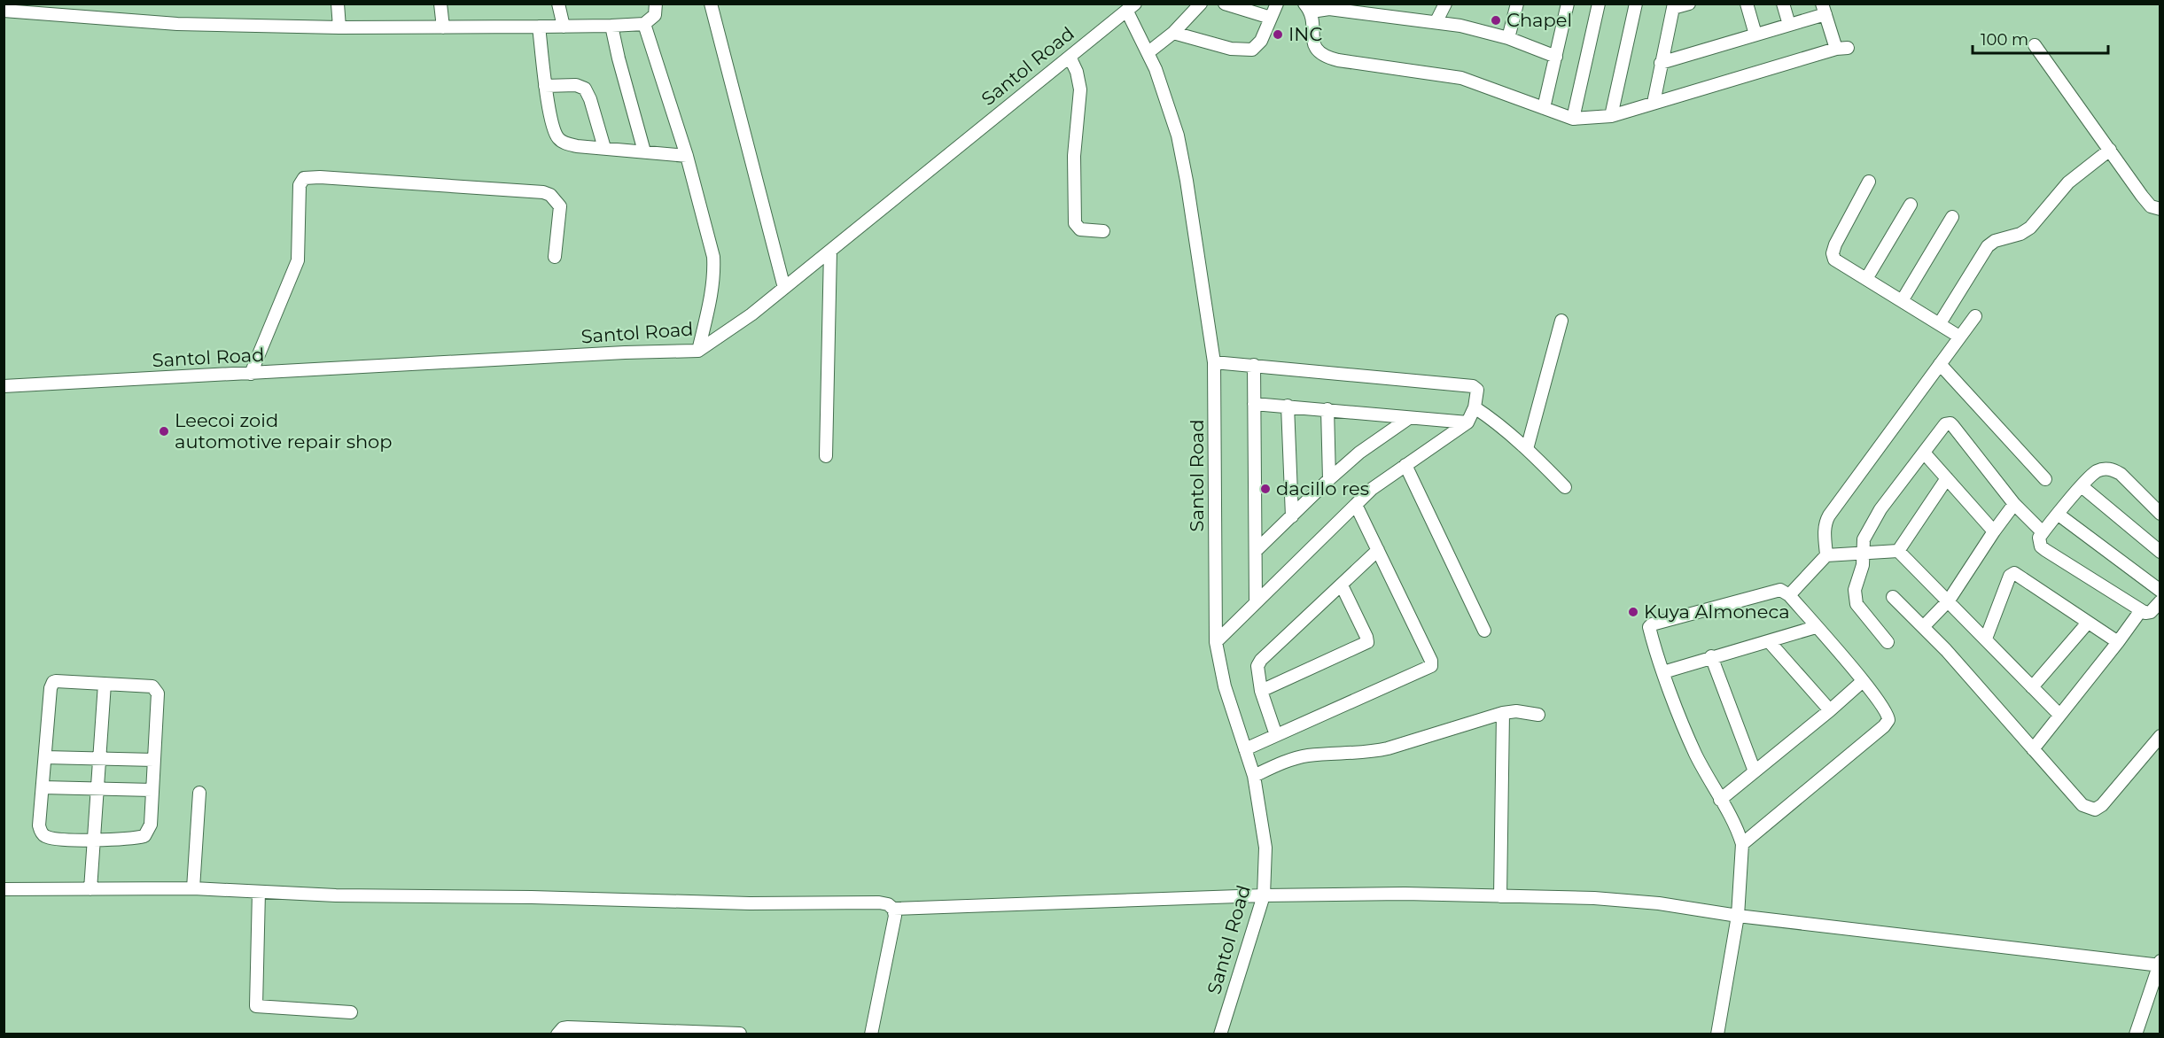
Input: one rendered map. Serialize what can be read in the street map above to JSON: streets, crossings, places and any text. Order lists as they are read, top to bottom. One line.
{"streets":{"street":["Santol Road"]},"places":["Chapel","INC","Leecoi zoid automotive repair shop","dacillo res","Kuya Almoneca"],"scale_bar":"100 m"}
